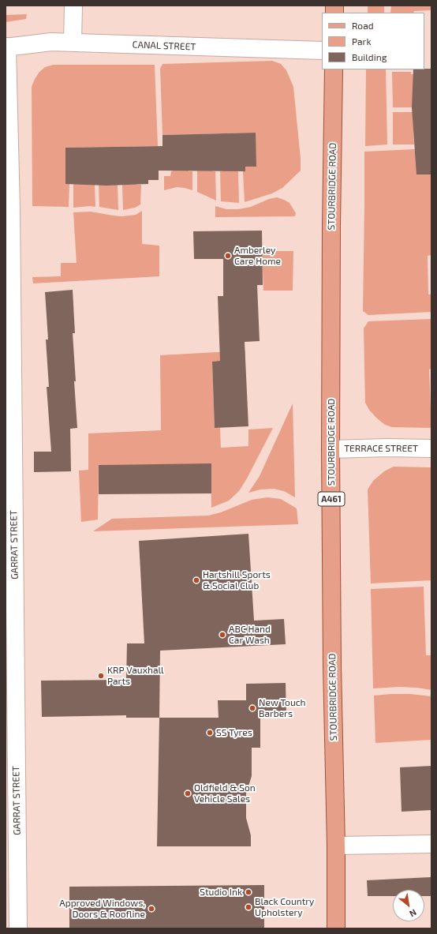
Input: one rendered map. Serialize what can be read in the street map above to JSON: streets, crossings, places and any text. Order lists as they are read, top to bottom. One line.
{"streets":{"main road":["STOURBRIDGE ROAD","A461"],"street":["CANAL STREET","TERRACE STREET","GARRAT STREET"]},"crossings":[["CANAL STREET","GARRAT STREET"],["STOURBRIDGE ROAD","TERRACE STREET"]],"places":["Amberley Care Home","Hartshill Sports & Social Club","ABC Hand Car Wash","KRP Vauxhall Parts","New Touch Barbers","SS Tyres","Oldfield & Son Vehicle Sales","Studio Ink","Black Country Upholstery","Approved Windows, Doors & Roofline"],"legend":["Road","Park","Building"],"north":"bottom right"}
